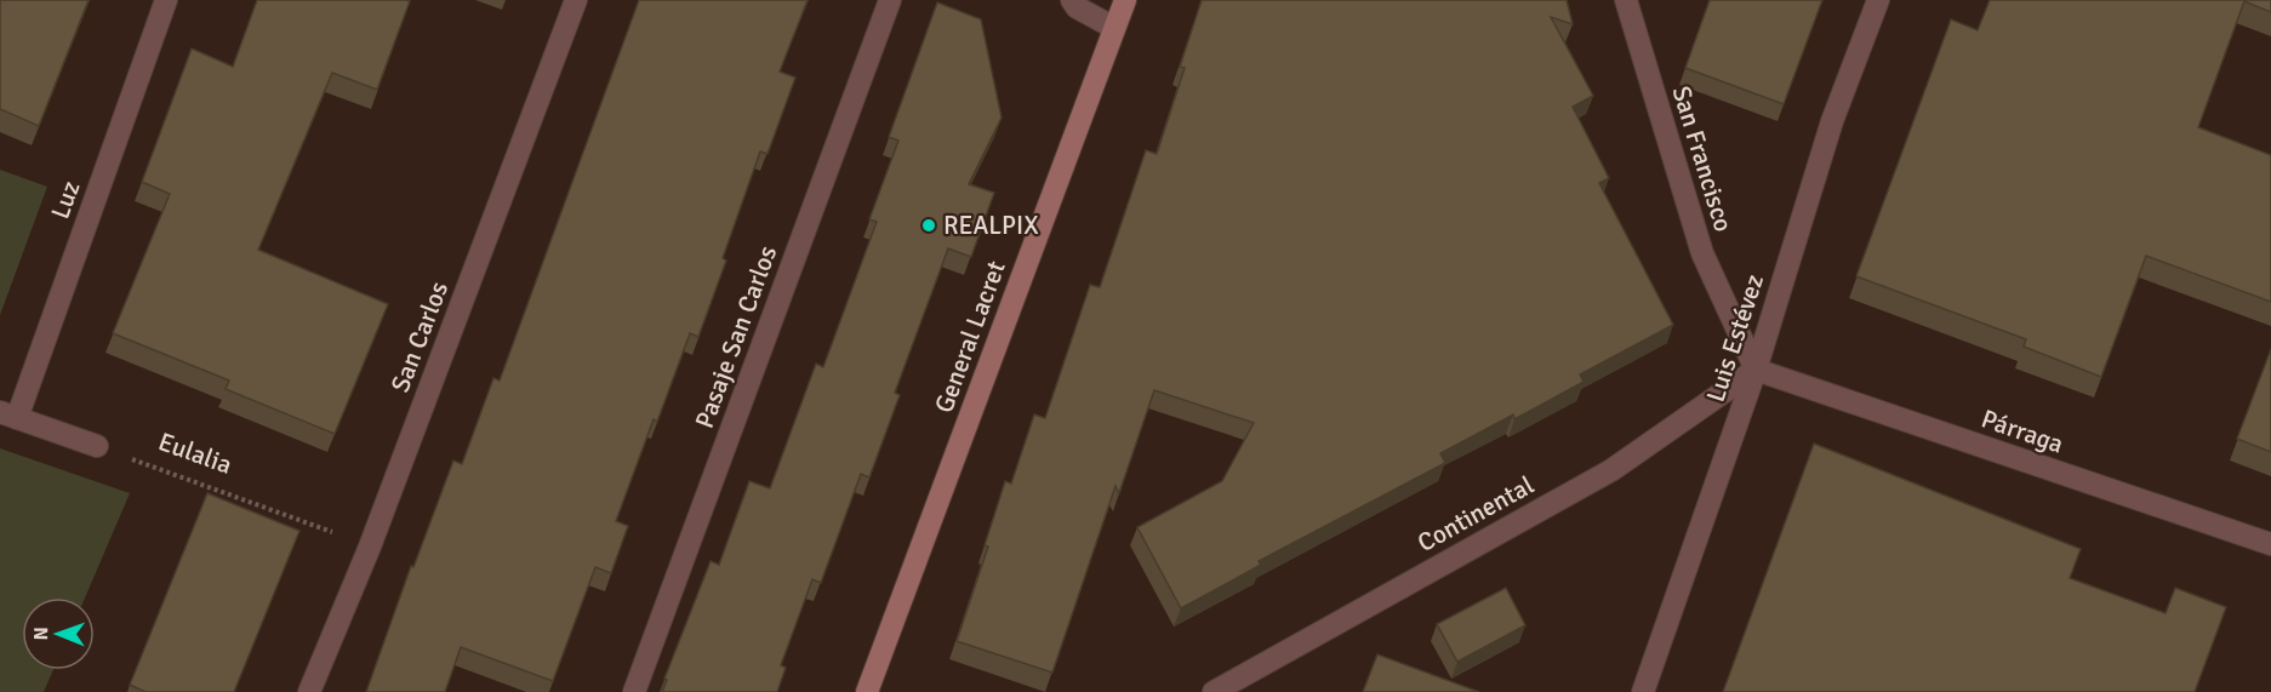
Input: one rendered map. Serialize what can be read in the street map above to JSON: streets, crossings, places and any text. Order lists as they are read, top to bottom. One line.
{"streets":{"main road":["General Lacret"],"street":["San Francisco","Luz","San Carlos","Pasaje San Carlos","Luis Estévez","Párraga","Continental"],"path":["Eulalia"]},"crossings":[["San Francisco","Luis Estévez"],["San Francisco","Párraga"],["San Francisco","Continental"],["San Carlos","Eulalia"],["Luis Estévez","Párraga"],["Luis Estévez","Continental"],["Párraga","Continental"]],"places":["REALPIX"],"north":"left"}
